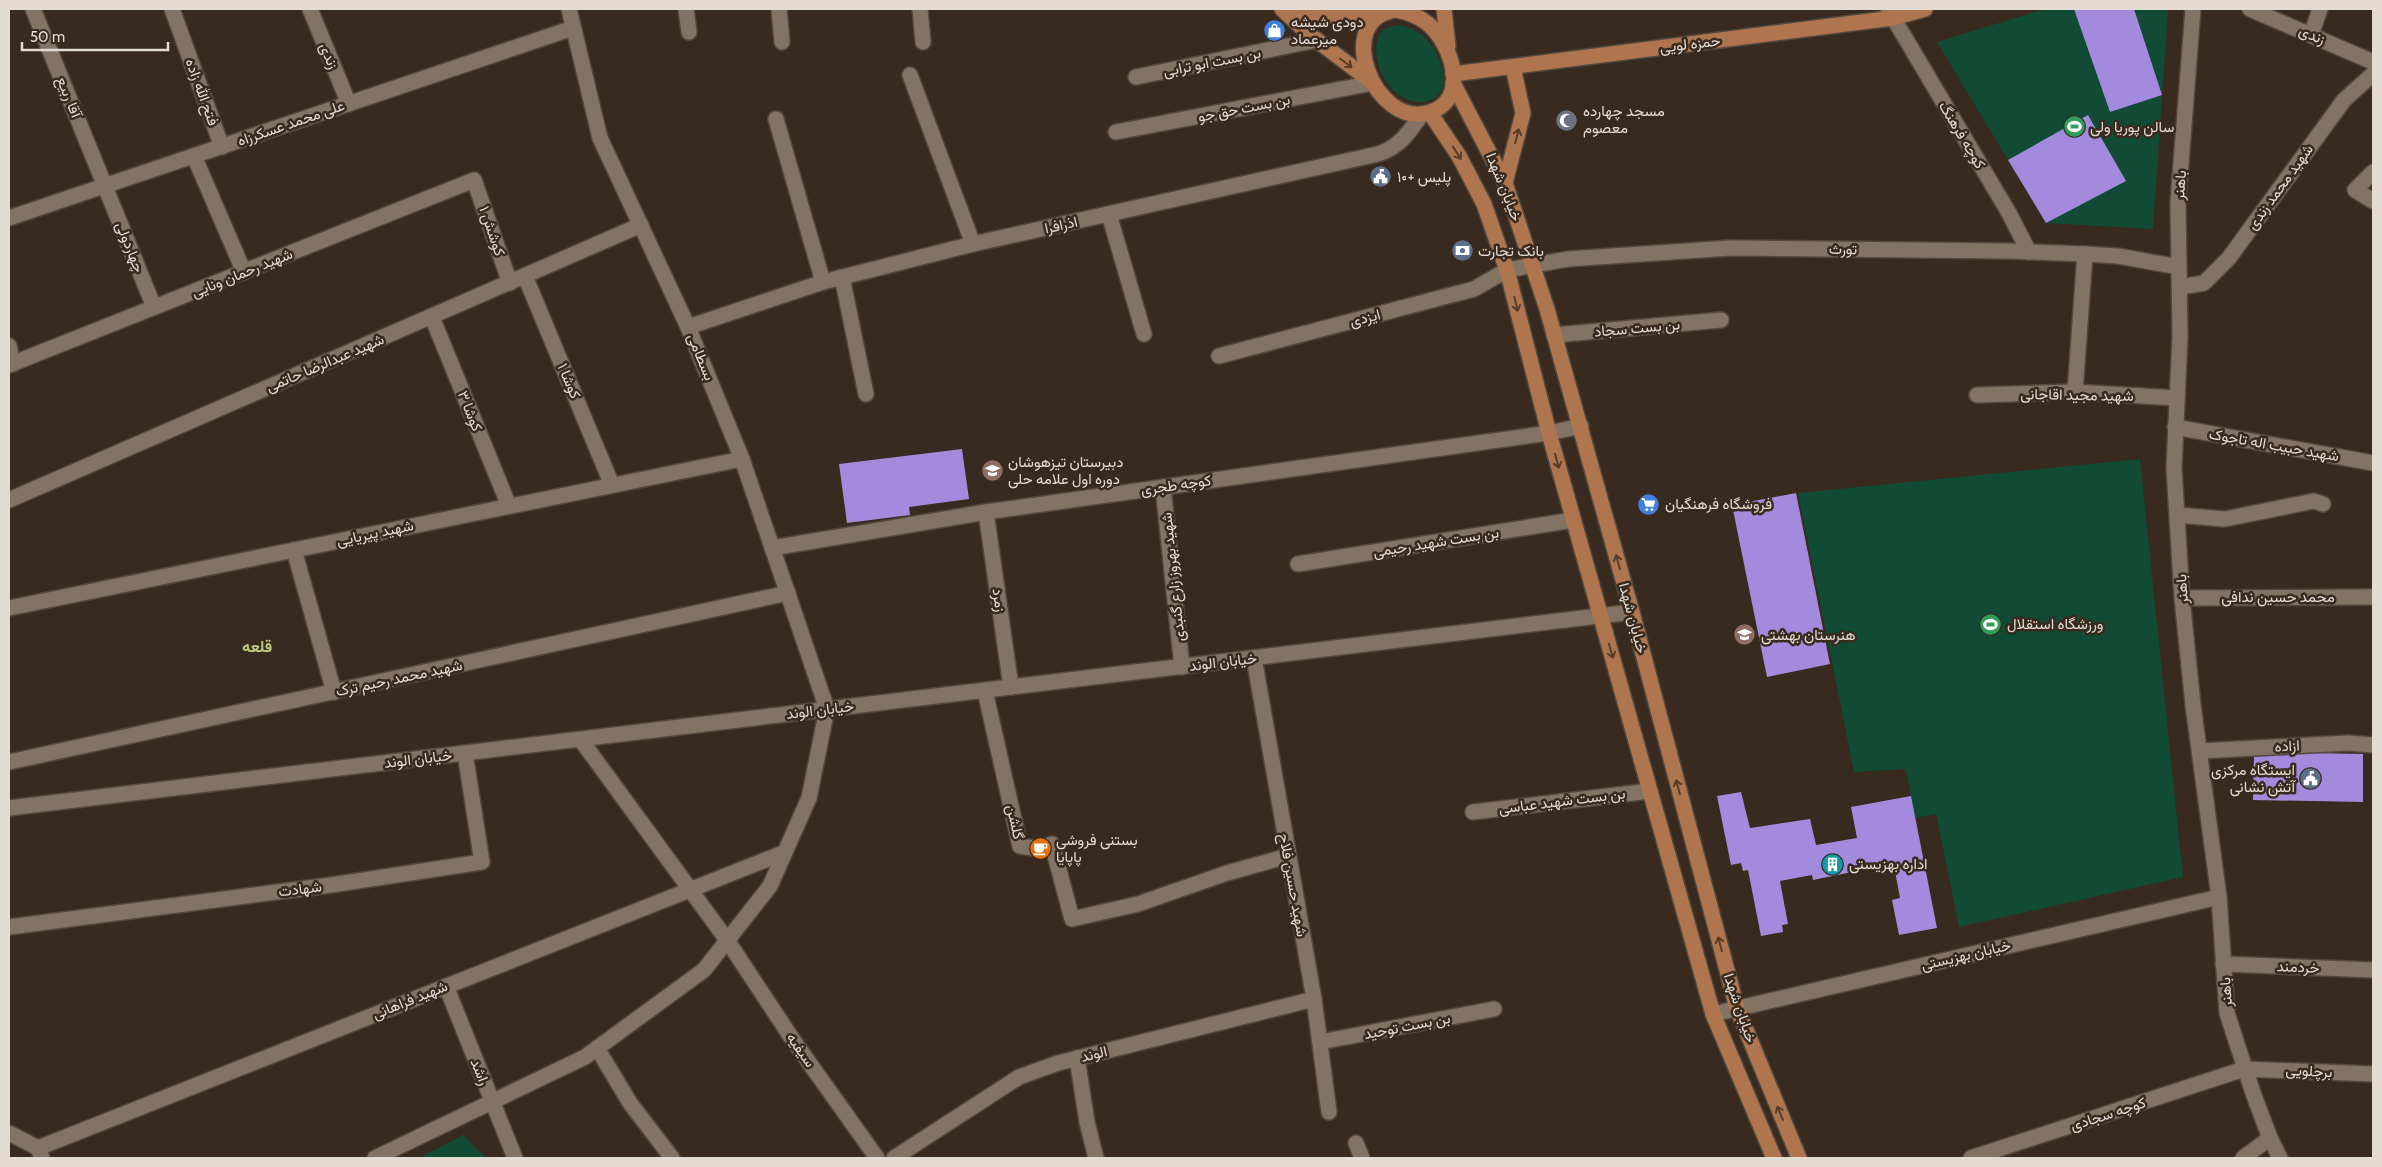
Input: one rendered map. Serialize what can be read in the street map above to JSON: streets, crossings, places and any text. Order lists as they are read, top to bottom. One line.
{"streets":{"main road":["حمزه لویی","خیابان شهدا"],"street":["زندی","بن بست ابو ترابی","فتح الله زاده","آقا ربیع","بن بست حق جو","علی محمد عسکرزاه","کوچه فرهنگ","باهنر","شهید محمد زندی","اذرافرا","کوشش ۱","چهاردولی","تورث","شهید رحمان ونایی","ایزدی","بن بست سجاد","بسطامی","شهید عبدالرضا حاتمی","کوشا ۱","شهید مجید اقاجانی","کوشا ۳","شهید حبیب اله تاجوک","کوچه طجری","شهید پیریایی","بن بست شهید رحیمی","شهید بهروز زارع گنبدی","محمد حسین ندافی","زمرد","خیابان الوند","شهید محمد رحیم ترک","ازاده","بن بست شهید عباسی","گلشن","شهید حسین فلاح","شهادت","خیابان بهزیستی","خردمند","شهید فراهانی","بن بست توحید","سیفیه","الوند","برچلویی","راشد","کوچه سجادی"]},"crossings":[["زندی","علی محمد عسکرزاه"],["حمزه لویی","بن بست حق جو"],["حمزه لویی","کوچه فرهنگ"],["حمزه لویی","خیابان شهدا"],["حمزه لویی","اذرافرا"],["فتح الله زاده","علی محمد عسکرزاه"],["آقا ربیع","علی محمد عسکرزاه"],["آقا ربیع","چهاردولی"],["بن بست حق جو","خیابان شهدا"],["بن بست حق جو","اذرافرا"],["علی محمد عسکرزاه","چهاردولی"],["علی محمد عسکرزاه","بسطامی"],["کوچه فرهنگ","تورث"],["باهنر","شهید محمد زندی"],["باهنر","تورث"],["باهنر","شهید مجید اقاجانی"],["باهنر","شهید حبیب اله تاجوک"],["باهنر","محمد حسین ندافی"],["باهنر","ازاده"],["باهنر","خیابان بهزیستی"],["باهنر","خردمند"],["باهنر","برچلویی"],["باهنر","کوچه سجادی"],["خیابان شهدا","اذرافرا"],["خیابان شهدا","تورث"],["خیابان شهدا","ایزدی"],["خیابان شهدا","بن بست سجاد"],["خیابان شهدا","کوچه طجری"],["خیابان شهدا","بن بست شهید رحیمی"],["خیابان شهدا","خیابان الوند"],["خیابان شهدا","بن بست شهید عباسی"],["خیابان شهدا","خیابان بهزیستی"],["اذرافرا","بسطامی"],["کوشش ۱","شهید رحمان ونایی"],["کوشش ۱","شهید عبدالرضا حاتمی"],["چهاردولی","شهید رحمان ونایی"],["تورث","ایزدی"],["بسطامی","شهید عبدالرضا حاتمی"],["بسطامی","کوچه طجری"],["بسطامی","شهید پیریایی"],["بسطامی","خیابان الوند"],["بسطامی","شهید محمد رحیم ترک"],["شهید عبدالرضا حاتمی","کوشا ۱"],["شهید عبدالرضا حاتمی","کوشا ۳"],["کوشا ۱","شهید پیریایی"],["کوشا ۳","شهید پیریایی"],["کوچه طجری","شهید بهروز زارع گنبدی"],["کوچه طجری","زمرد"],["شهید بهروز زارع گنبدی","خیابان الوند"],["زمرد","خیابان الوند"],["خیابان الوند","گلشن"],["خیابان الوند","شهید حسین فلاح"],["خیابان الوند","شهادت"],["خیابان الوند","سیفیه"],["گلشن","شهید حسین فلاح"],["شهید حسین فلاح","بن بست توحید"],["شهید حسین فلاح","الوند"],["شهید فراهانی","سیفیه"],["شهید فراهانی","راشد"],["برچلویی","کوچه سجادی"]],"districts":["قلعه"],"places":{"shop":["دودی شیشه میرعماد"],"mosque":["مسجد چهارده معصوم"],"sports":["سالن پوریا ولی","ورزشگاه استقلال"],"public building":["پلیس +۱۰","ایستگاه مرکزی آتش نشانی"],"bank":["بانک تجارت"],"school or university":["دبیرستان تیزهوشان دوره اول علامه حلی","هنرستان بهشتی"],"supermarket":["فروشگاه فرهنگیان"],"cafe":["بستنی فروشی پاپایا"],"building":["اداره بهزیستی"]},"scale_bar":"50 m"}
